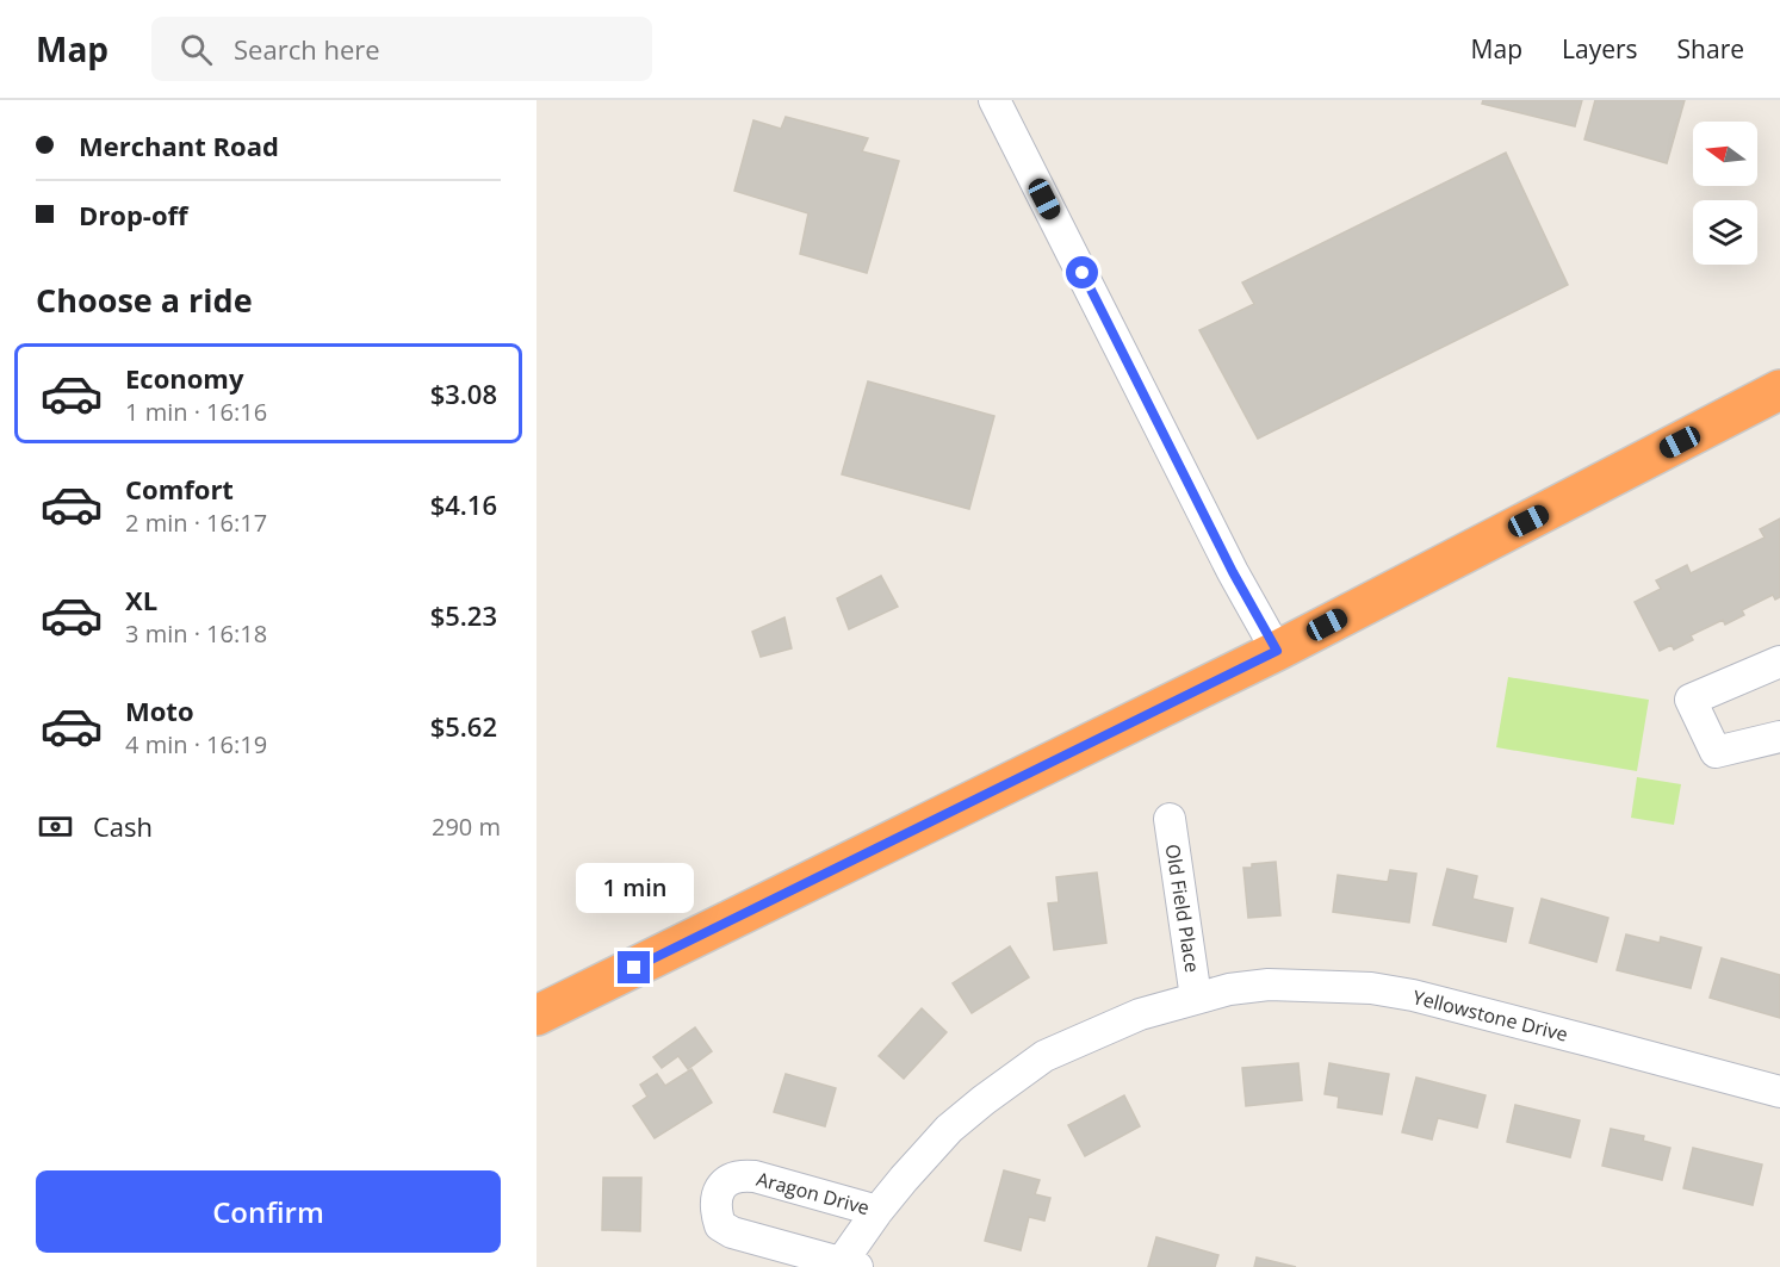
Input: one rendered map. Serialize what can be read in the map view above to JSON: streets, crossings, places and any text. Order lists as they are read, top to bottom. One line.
{"streets":{"street":["Old Field Place","Yellowstone Drive","Aragon Drive"]},"crossings":[["Old Field Place","Yellowstone Drive"],["Yellowstone Drive","Aragon Drive"]],"north":"left","page":{"header":"Map","search":"Search here","nav":["Map","Layers","Share"],"banner":["Merchant Road","Drop-off"],"heading":"Choose a ride","list":[{"name":"Economy","note":"1 min · 16:16","value":"$3.08"},{"name":"Comfort","note":"2 min · 16:17","value":"$4.16"},{"name":"XL","note":"3 min · 16:18","value":"$5.23"},{"name":"Moto","note":"4 min · 16:19","value":"$5.62"}],"pay":["Cash","290 m"],"bubble":"1 min","buttons":"Confirm"}}
